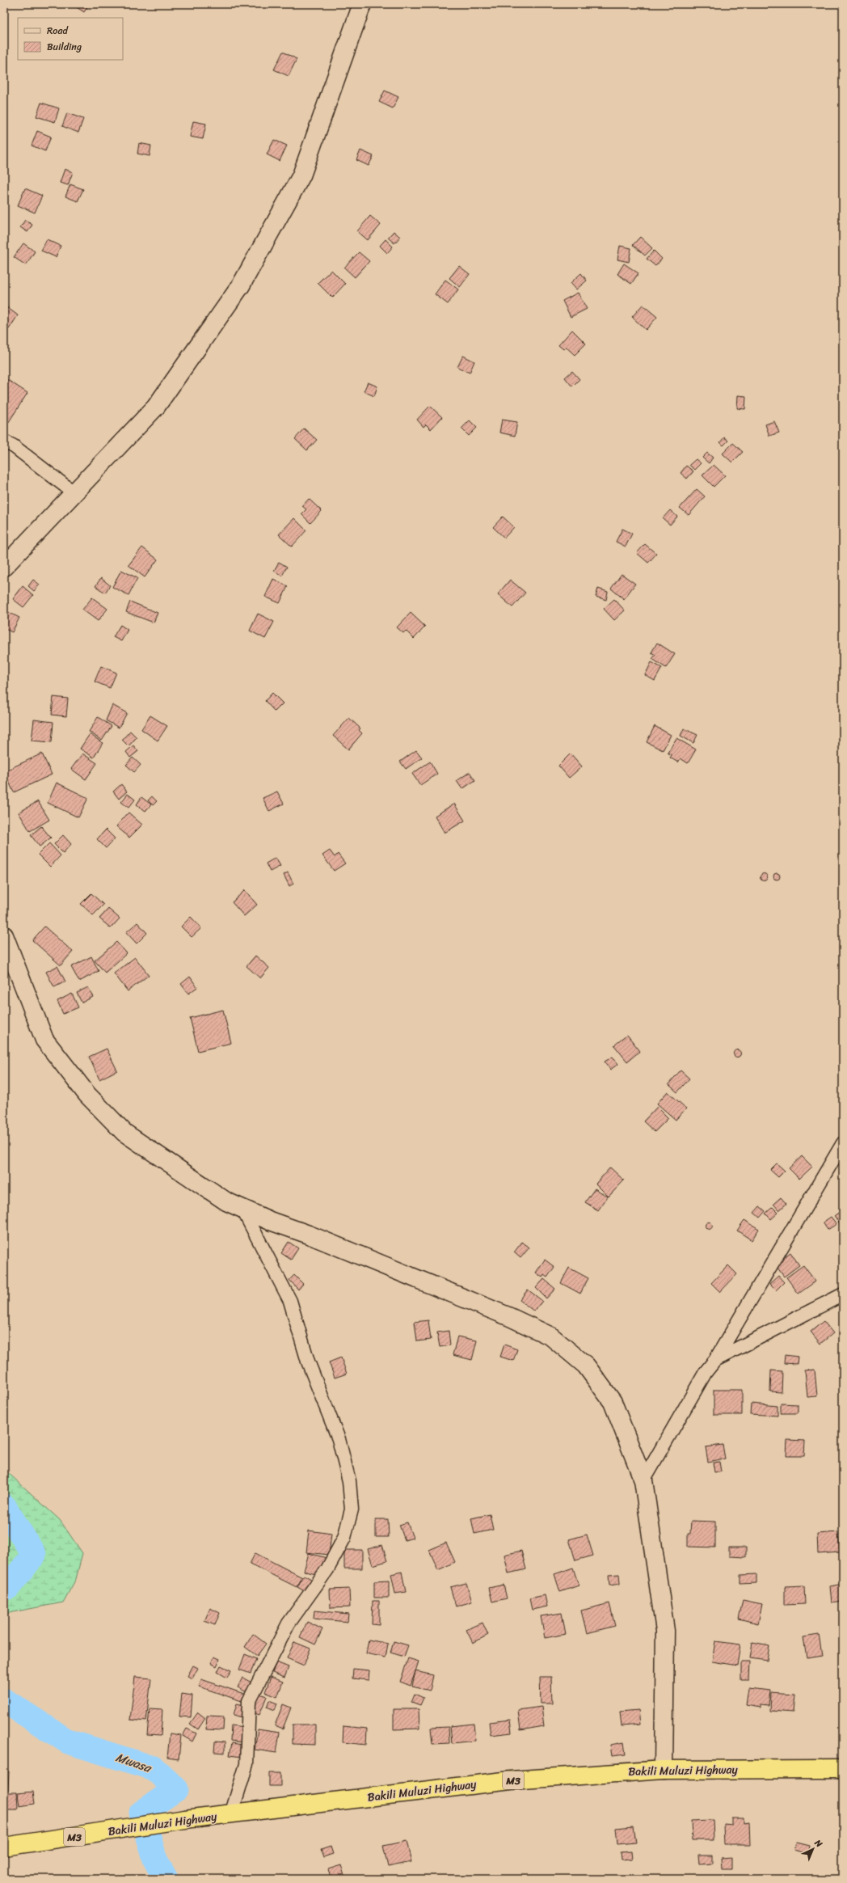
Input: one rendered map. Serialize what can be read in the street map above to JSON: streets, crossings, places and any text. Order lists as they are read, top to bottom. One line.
{"streets":{"highway":["Bakili Muluzi Highway","M3"]},"water":["Mwasa"],"legend":["Road","Building"],"north":"top right"}
